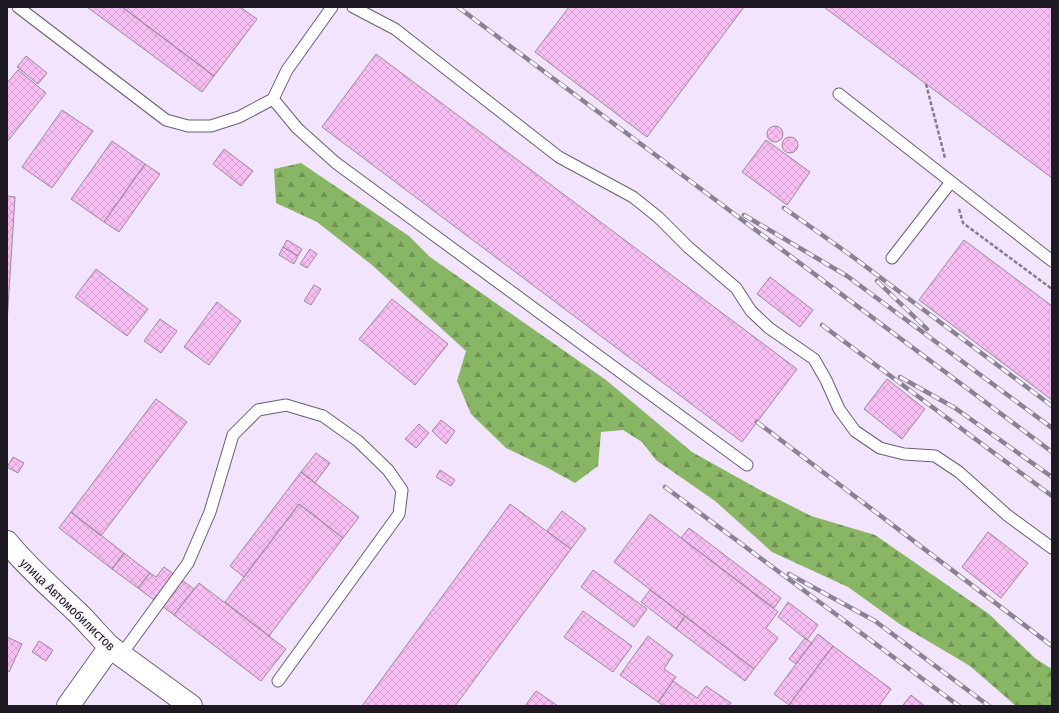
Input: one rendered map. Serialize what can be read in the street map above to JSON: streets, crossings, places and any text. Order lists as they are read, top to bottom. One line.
{"streets":{"street":["улица Автомобилистов"]}}
